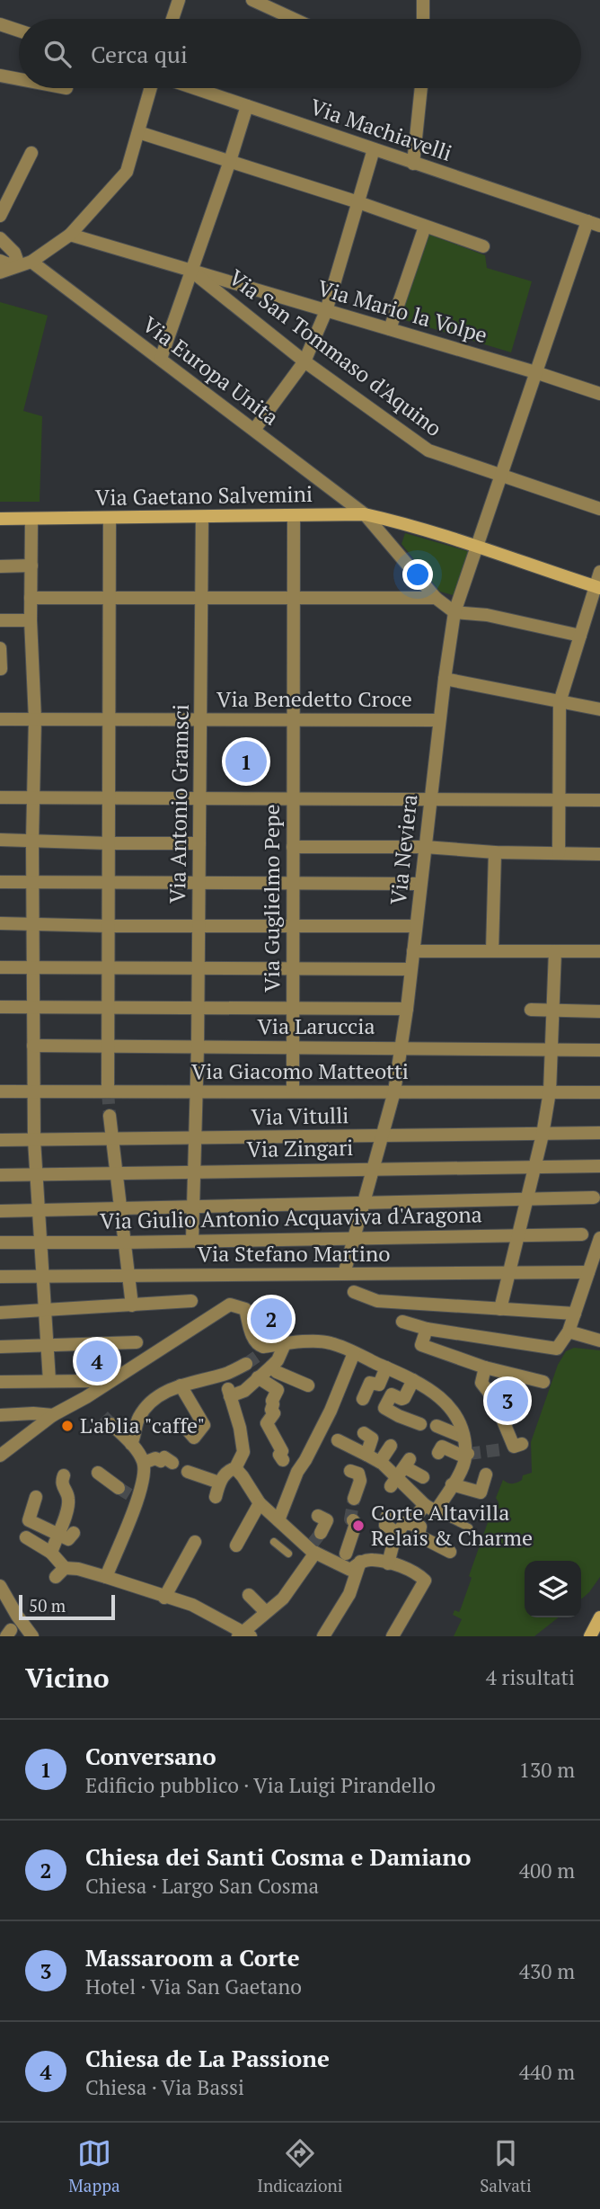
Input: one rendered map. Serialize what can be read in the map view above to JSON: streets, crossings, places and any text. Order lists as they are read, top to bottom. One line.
{"streets":{"street":["Via Machiavelli","Via Mario la Volpe","Via San Tommaso d'Aquino","Via Europa Unita","Via Gaetano Salvemini","Via Benedetto Croce","Via Antonio Gramsci","Via Neviera","Via Guglielmo Pepe","Via Laruccia","Via Giacomo Matteotti","Via Vitulli","Via Zingari","Via Giulio Antonio Acquaviva d'Aragona","Via Stefano Martino"]},"crossings":[["Via Machiavelli","Via Neviera"],["Via Mario la Volpe","Via San Tommaso d'Aquino"],["Via Mario la Volpe","Via Neviera"],["Via San Tommaso d'Aquino","Via Neviera"],["Via Europa Unita","Via Gaetano Salvemini"],["Via Europa Unita","Via Neviera"],["Via Gaetano Salvemini","Via Antonio Gramsci"],["Via Gaetano Salvemini","Via Neviera"],["Via Gaetano Salvemini","Via Guglielmo Pepe"],["Via Benedetto Croce","Via Antonio Gramsci"],["Via Benedetto Croce","Via Neviera"],["Via Benedetto Croce","Via Guglielmo Pepe"],["Via Antonio Gramsci","Via Laruccia"],["Via Antonio Gramsci","Via Giacomo Matteotti"],["Via Antonio Gramsci","Via Vitulli"],["Via Antonio Gramsci","Via Zingari"],["Via Antonio Gramsci","Via Giulio Antonio Acquaviva d'Aragona"],["Via Neviera","Via Laruccia"],["Via Neviera","Via Giacomo Matteotti"],["Via Neviera","Via Vitulli"],["Via Neviera","Via Zingari"],["Via Neviera","Via Giulio Antonio Acquaviva d'Aragona"],["Via Neviera","Via Stefano Martino"],["Via Guglielmo Pepe","Via Laruccia"],["Via Guglielmo Pepe","Via Giacomo Matteotti"]],"places":["L'ablia \"caffe\"","Corte Altavilla Relais & Charme"],"scale_bar":"50 m","page":{"search":"Cerca qui","pins":["1","2","4","3"],"scale":"50 m","heading":["Vicino","4 risultati"],"list":[{"mark":"1","name":"Conversano","note":"Edificio pubblico · Via Luigi Pirandello","value":"130 m"},{"mark":"2","name":"Chiesa dei Santi Cosma e Damiano","note":"Chiesa · Largo San Cosma","value":"400 m"},{"mark":"3","name":"Massaroom a Corte","note":"Hotel · Via San Gaetano","value":"430 m"},{"mark":"4","name":"Chiesa de La Passione","note":"Chiesa · Via Bassi","value":"440 m"}],"nav":["Mappa","Indicazioni","Salvati"]}}
